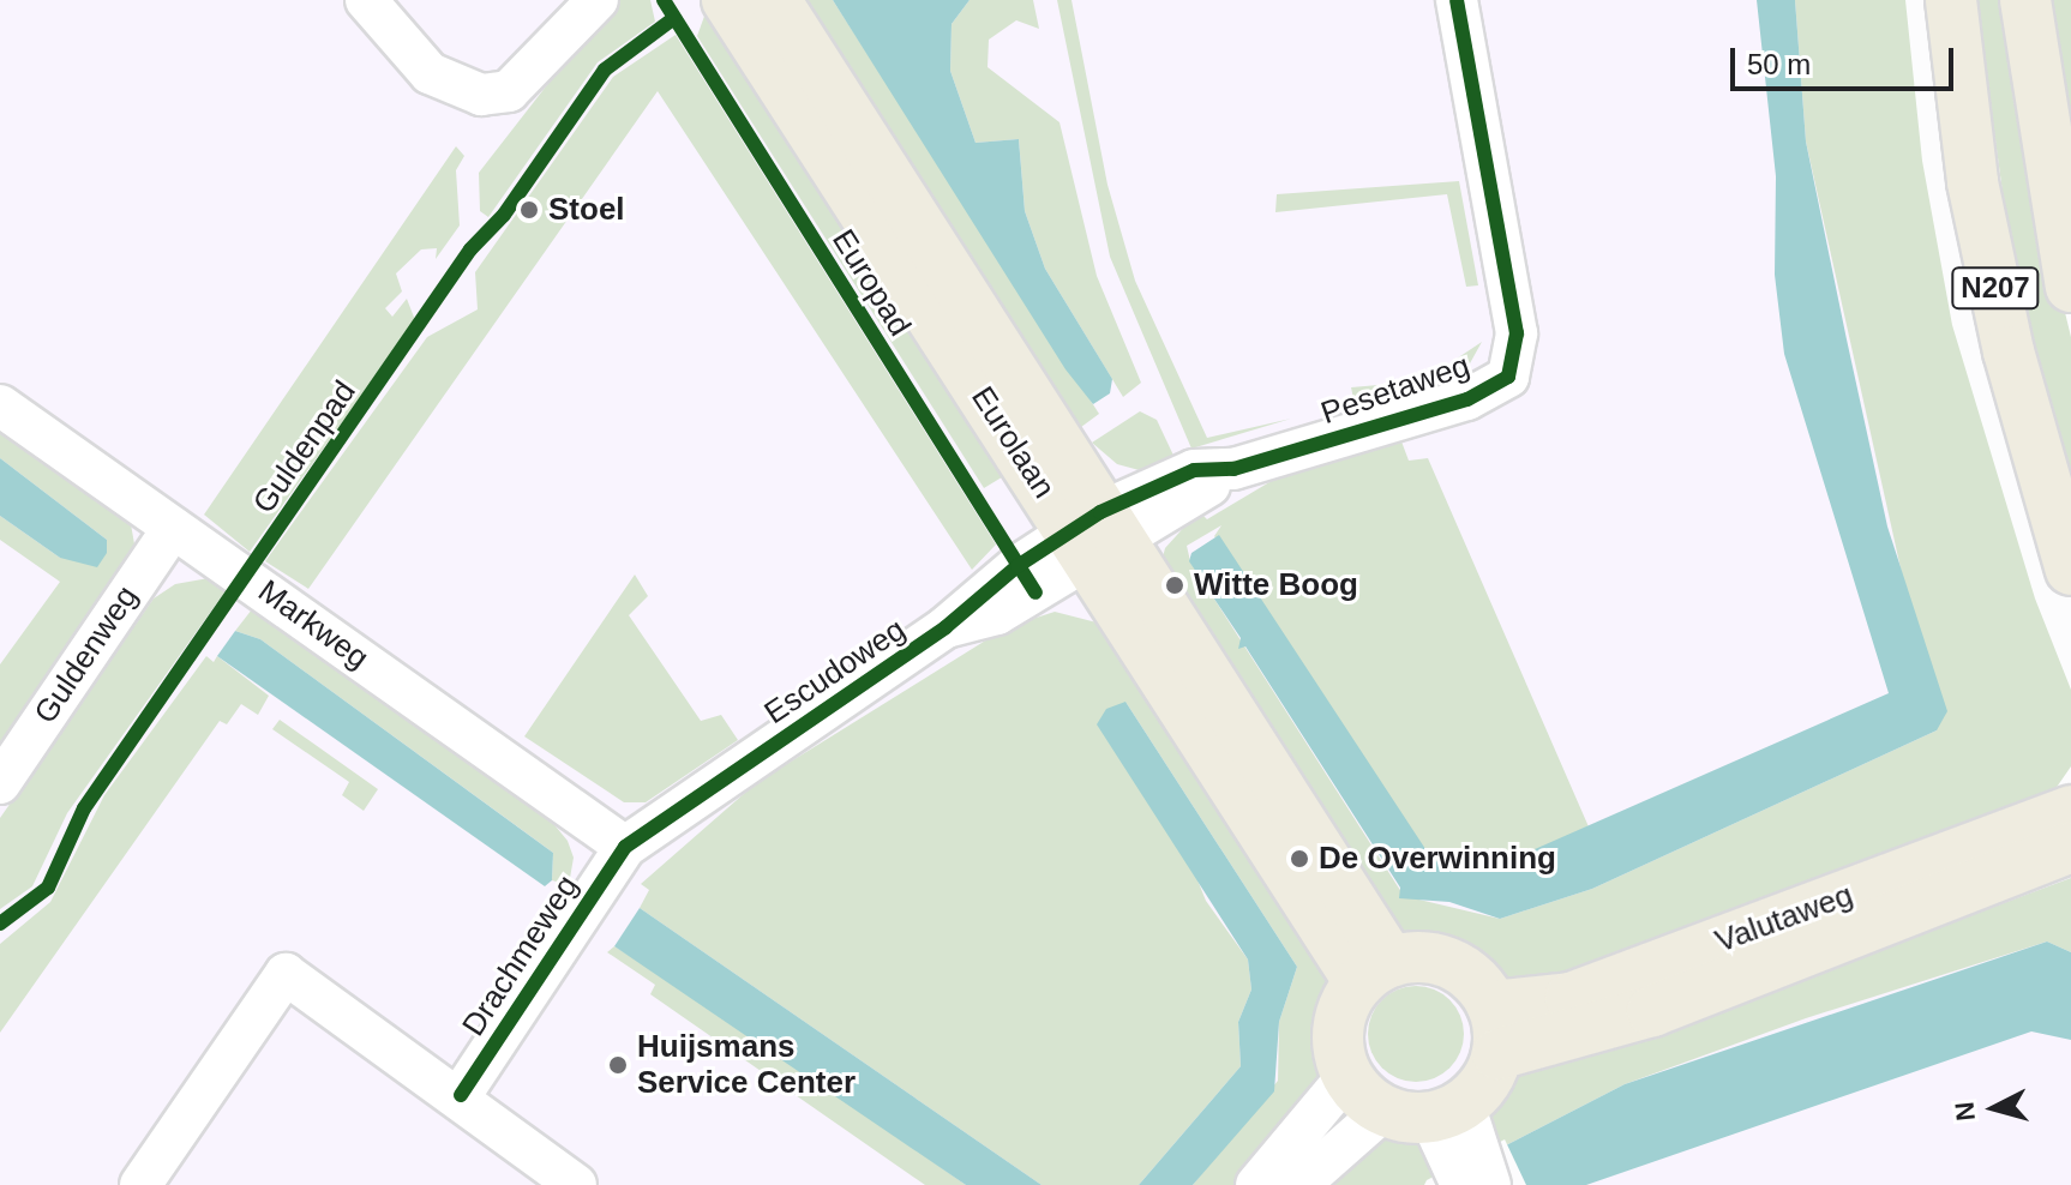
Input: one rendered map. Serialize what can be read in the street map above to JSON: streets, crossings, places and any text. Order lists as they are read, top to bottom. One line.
{"streets":{"main road":["N207","Eurolaan","Valutaweg"],"street":["Pesetaweg","Markweg","Guldenweg","Escudoweg","Drachmeweg"],"cycle path":["Europad","Guldenpad"]},"crossings":[["Pesetaweg","Eurolaan"],["Pesetaweg","Escudoweg"],["Eurolaan","Escudoweg"],["Eurolaan","Valutaweg"],["Markweg","Guldenweg"],["Markweg","Escudoweg"],["Markweg","Drachmeweg"],["Escudoweg","Drachmeweg"]],"places":["Stoel","Witte Boog","De Overwinning","Huijsmans Service Center"],"scale_bar":"50 m","north":"left"}
